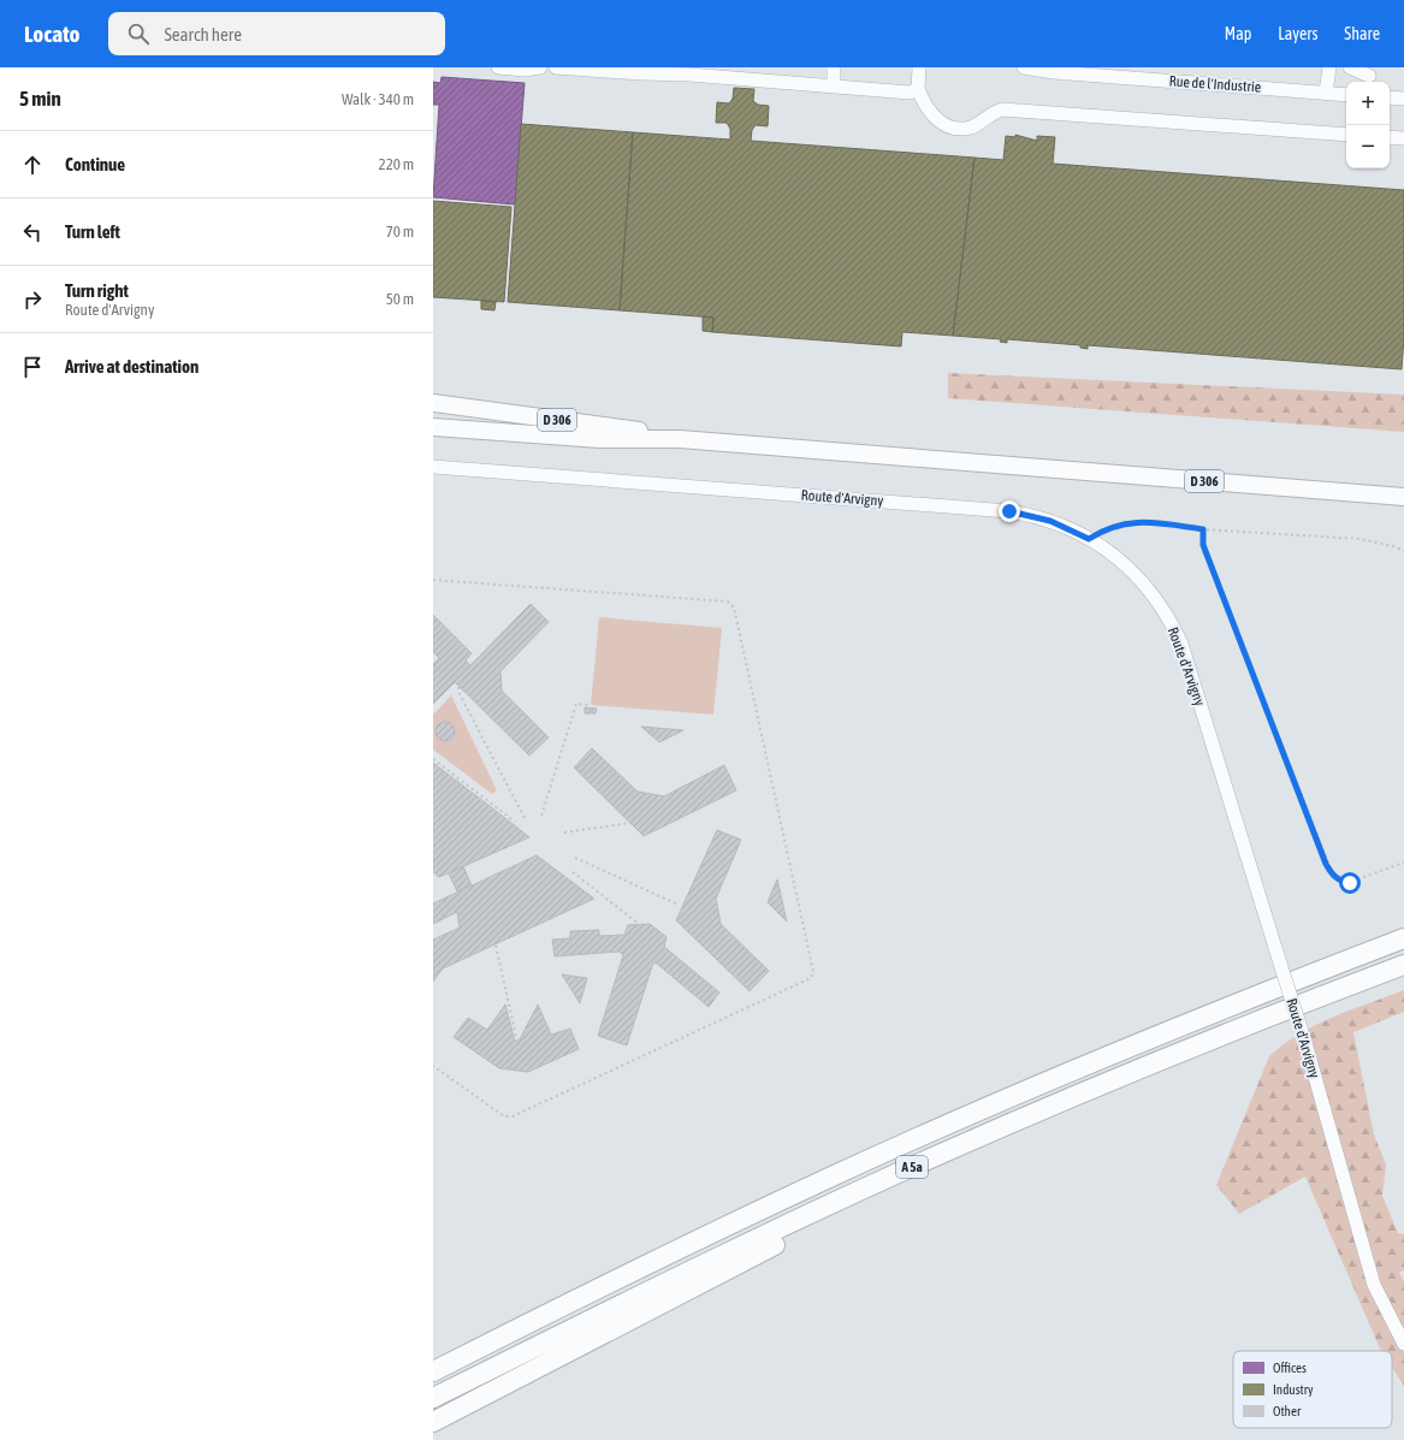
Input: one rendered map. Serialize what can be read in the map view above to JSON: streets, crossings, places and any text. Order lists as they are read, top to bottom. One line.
{"streets":{"highway":["A 5a"],"main road":["D 306"],"street":["Rue de l'Industrie","Route d'Arvigny"]},"legend":["Offices","Industry","Other"],"page":{"header":"Locato","search":"Search here","nav":["Map","Layers","Share"],"heading":["5 min","Walk · 340 m"],"map_buttons":["+","−"],"list":[["Continue","220 m"],["Turn left","70 m"],["Turn right","Route d'Arvigny","50 m"],"Arrive at destination"]}}
